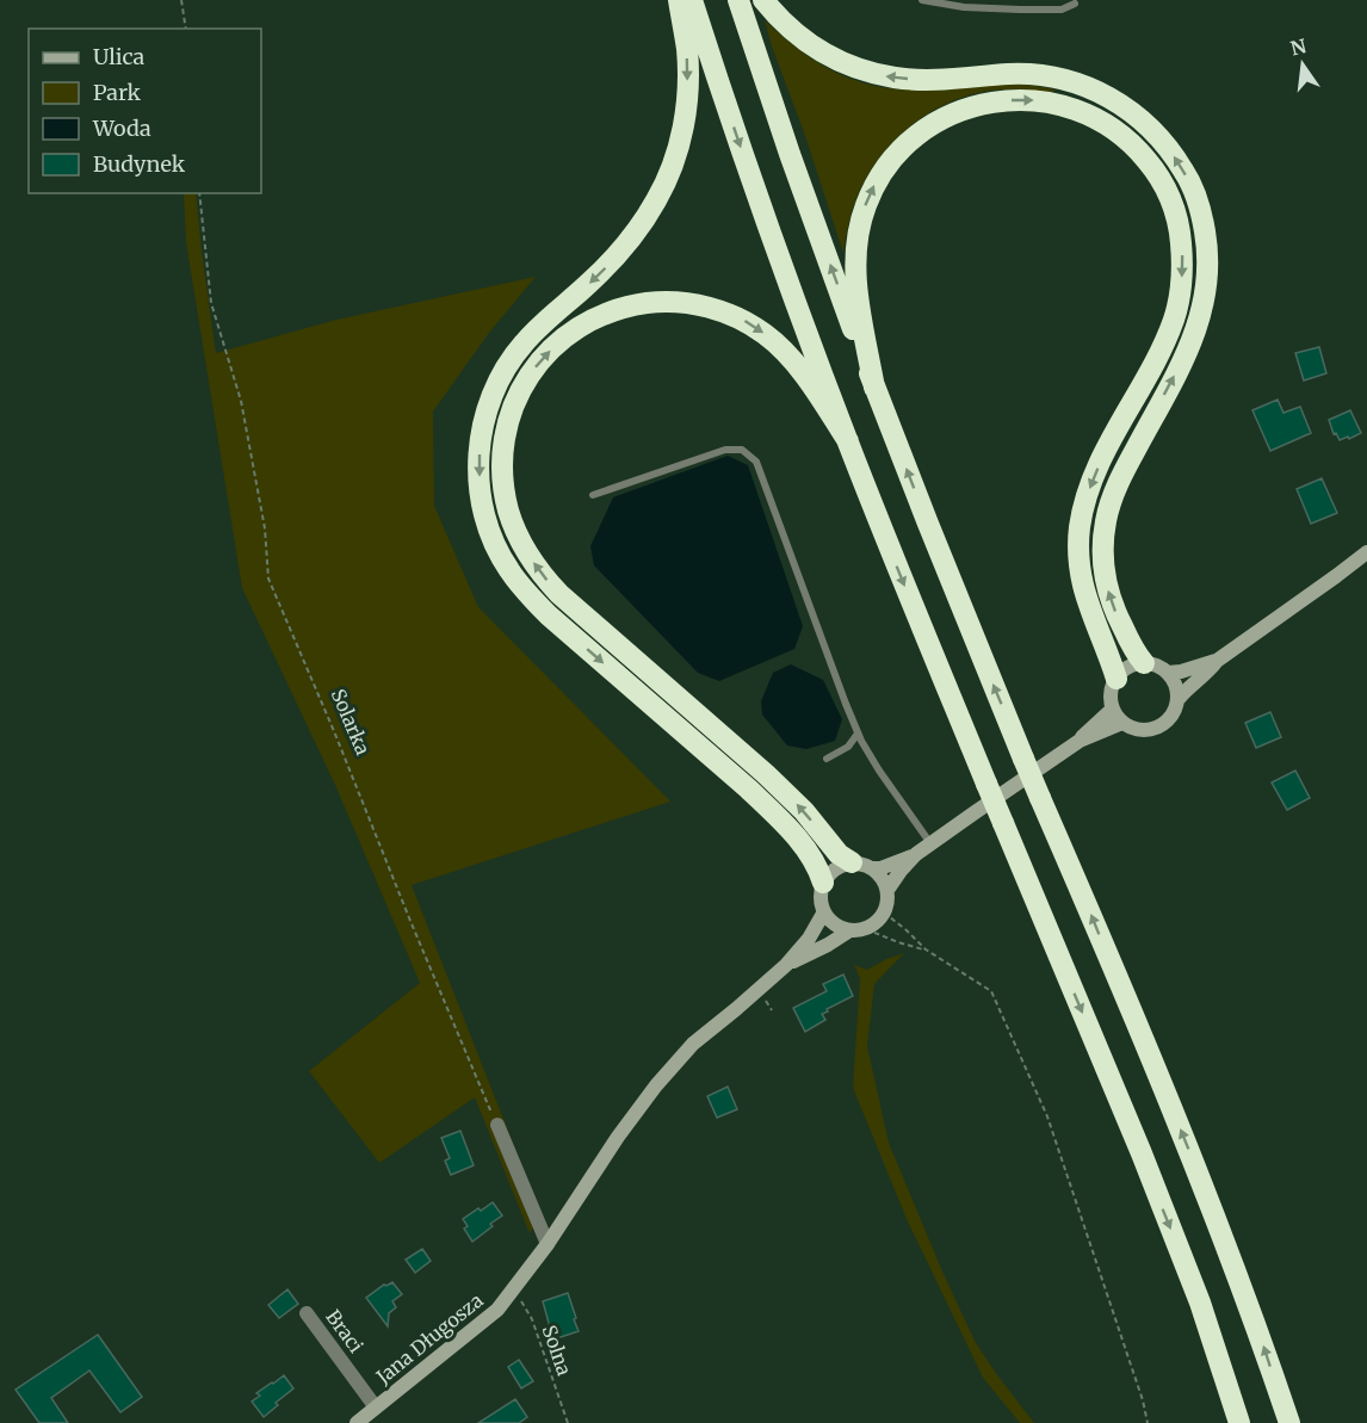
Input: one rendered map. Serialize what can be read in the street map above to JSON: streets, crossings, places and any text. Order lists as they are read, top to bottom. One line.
{"streets":{"street":["Braci","Jana Długosza"],"path":["Solarka","Solna"]},"crossings":[["Braci","Jana Długosza"],["Jana Długosza","Solna"]],"legend":["Ulica","Park","Woda","Budynek"],"north":"top"}
